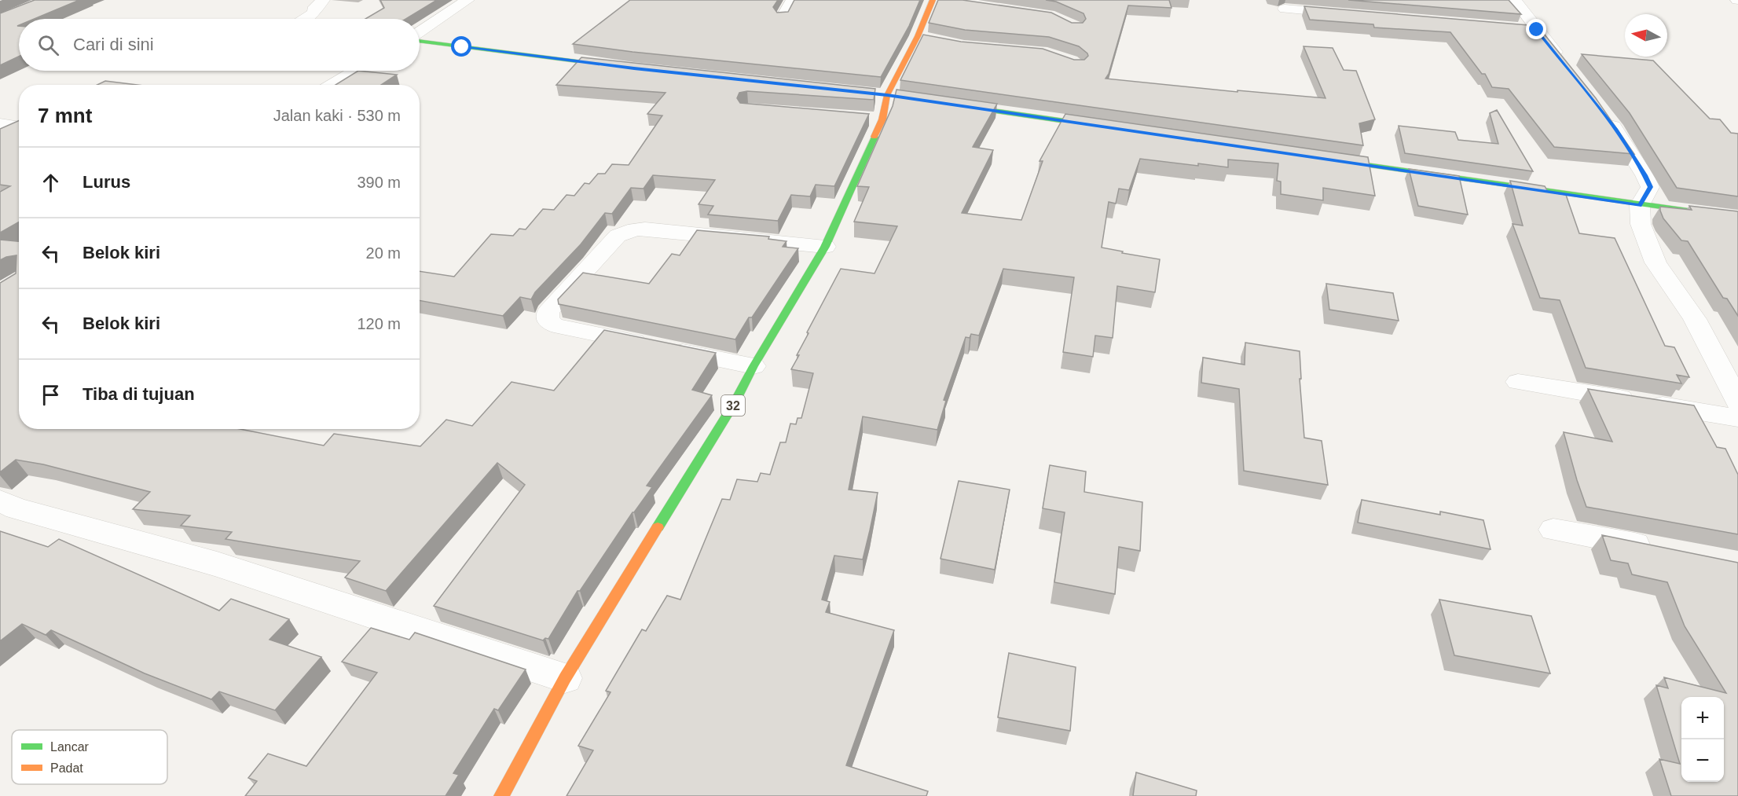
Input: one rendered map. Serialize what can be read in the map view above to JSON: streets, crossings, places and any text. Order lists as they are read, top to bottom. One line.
{"streets":{"main road":["32"]},"legend":["Lancar","Padat"],"north":"left","page":{"search":"Cari di sini","heading":["7 mnt","Jalan kaki · 530 m"],"list":[["Lurus","390 m"],["Belok kiri","20 m"],["Belok kiri","120 m"],"Tiba di tujuan"],"map_buttons":["+","−"]}}
